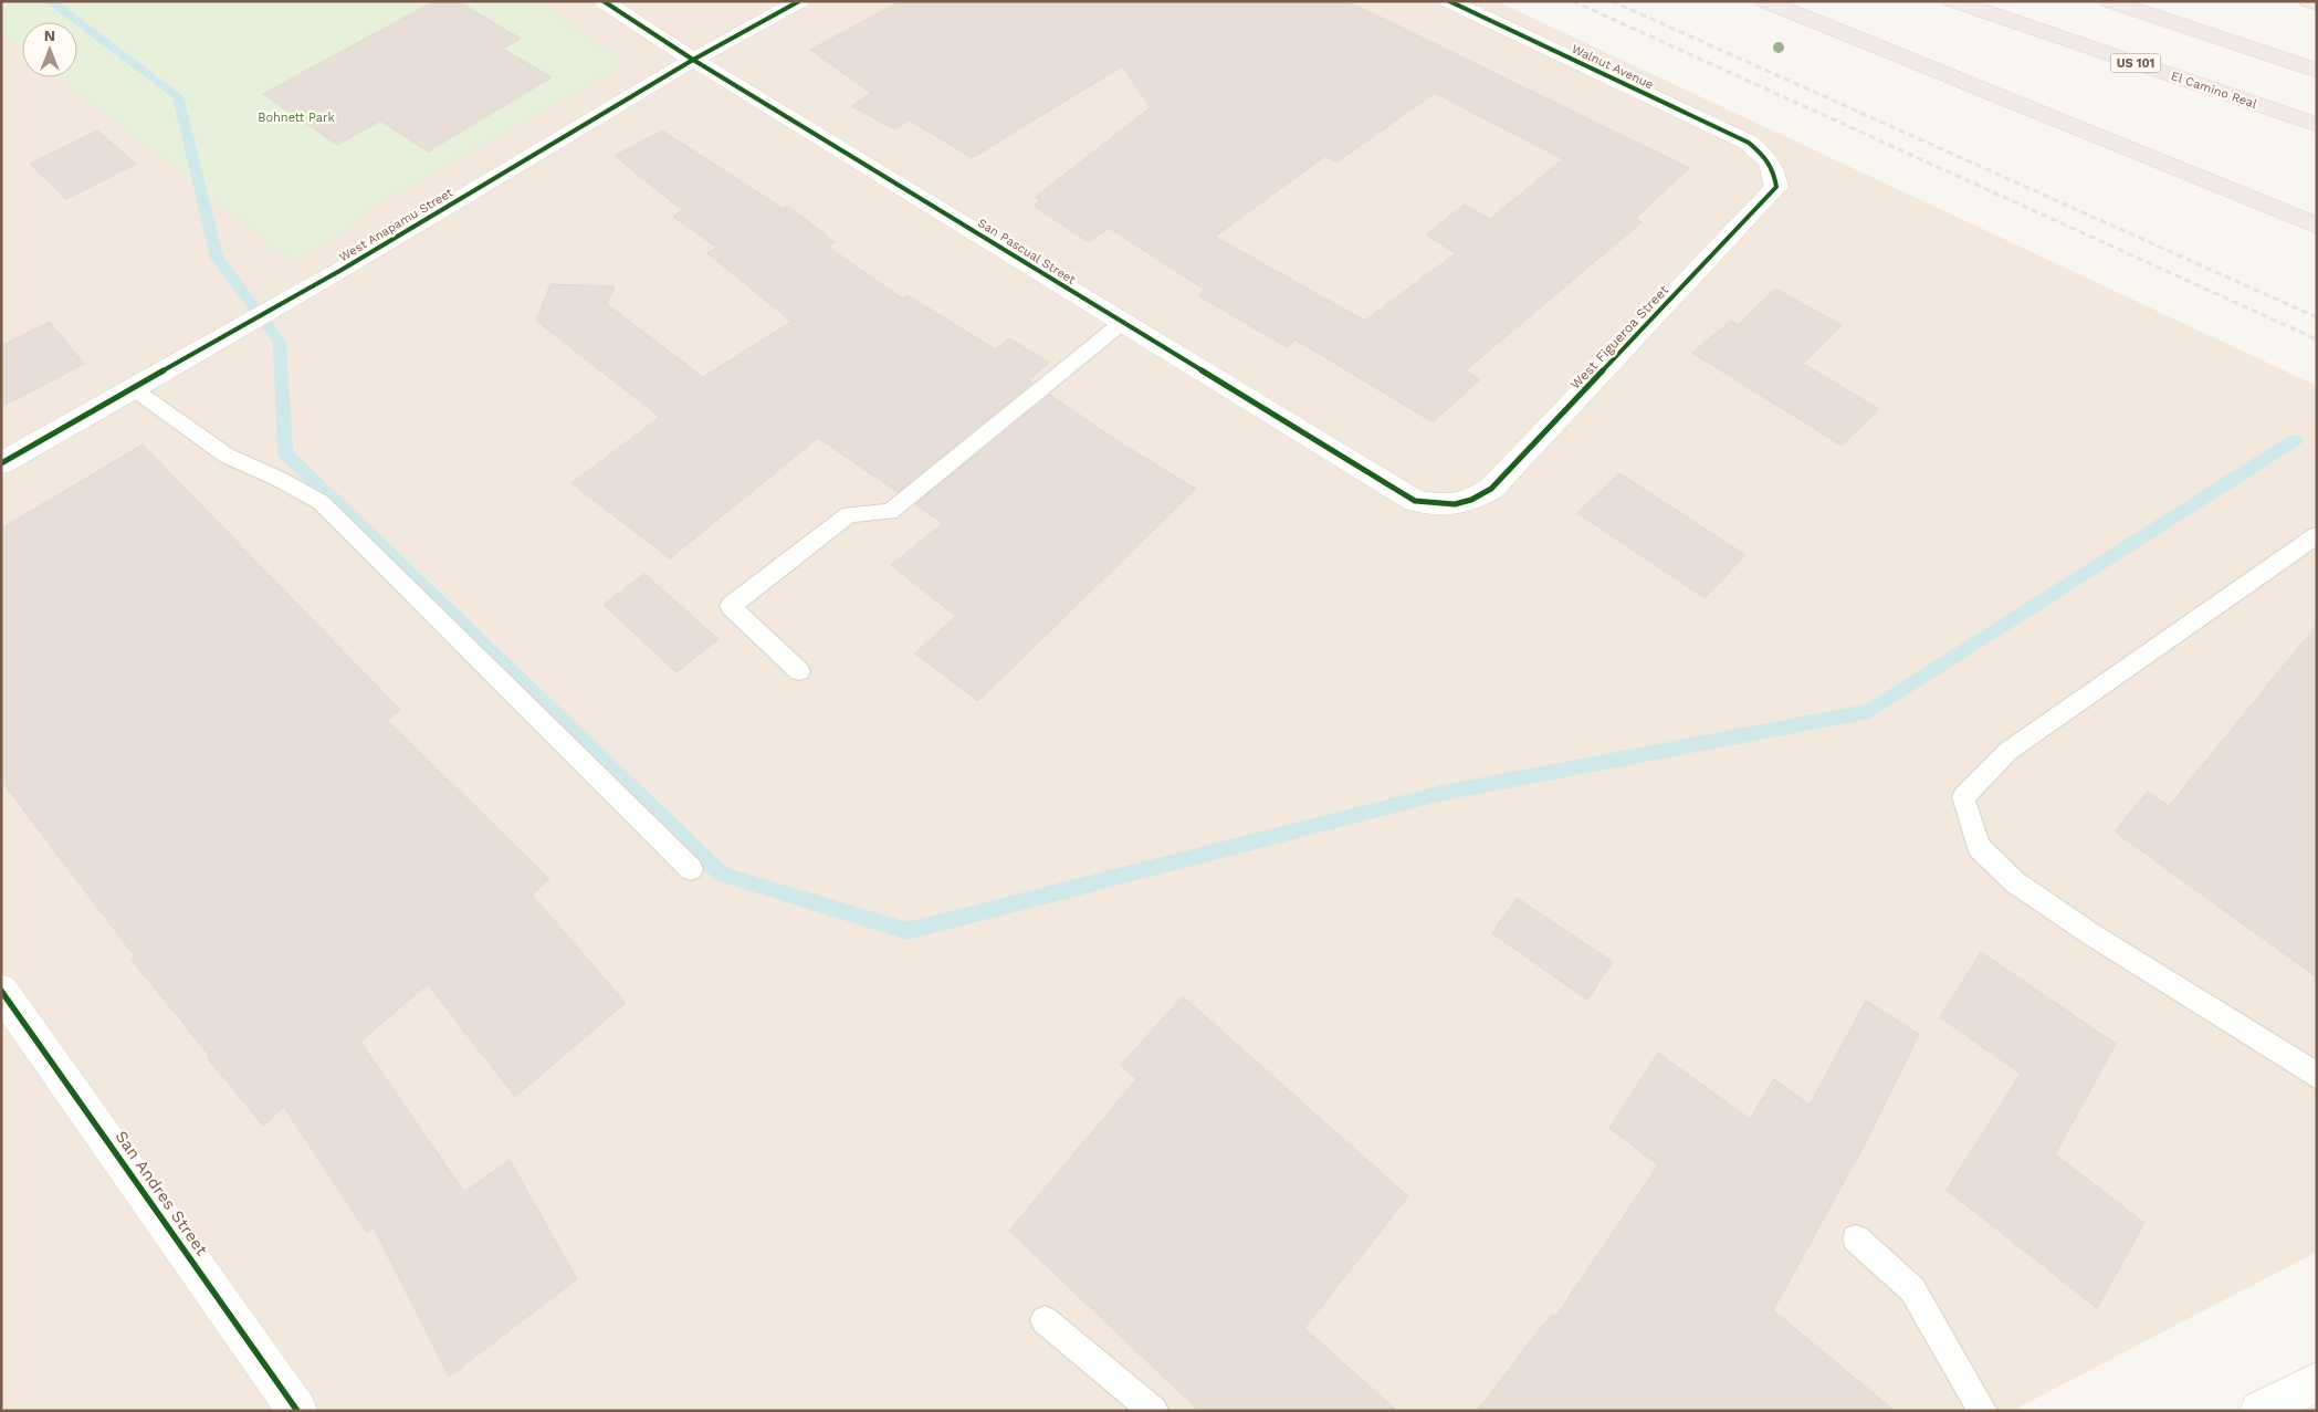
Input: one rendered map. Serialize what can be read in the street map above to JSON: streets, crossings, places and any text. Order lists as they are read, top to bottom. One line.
{"streets":{"highway":["US 101","El Camino Real"],"street":["Walnut Avenue","West Anapamu Street","San Pascual Street","West Figueroa Street","San Andres Street"]},"crossings":[["Walnut Avenue","West Figueroa Street"],["West Anapamu Street","San Pascual Street"],["San Pascual Street","West Figueroa Street"]],"parks":["Bohnett Park"],"north":"top"}
